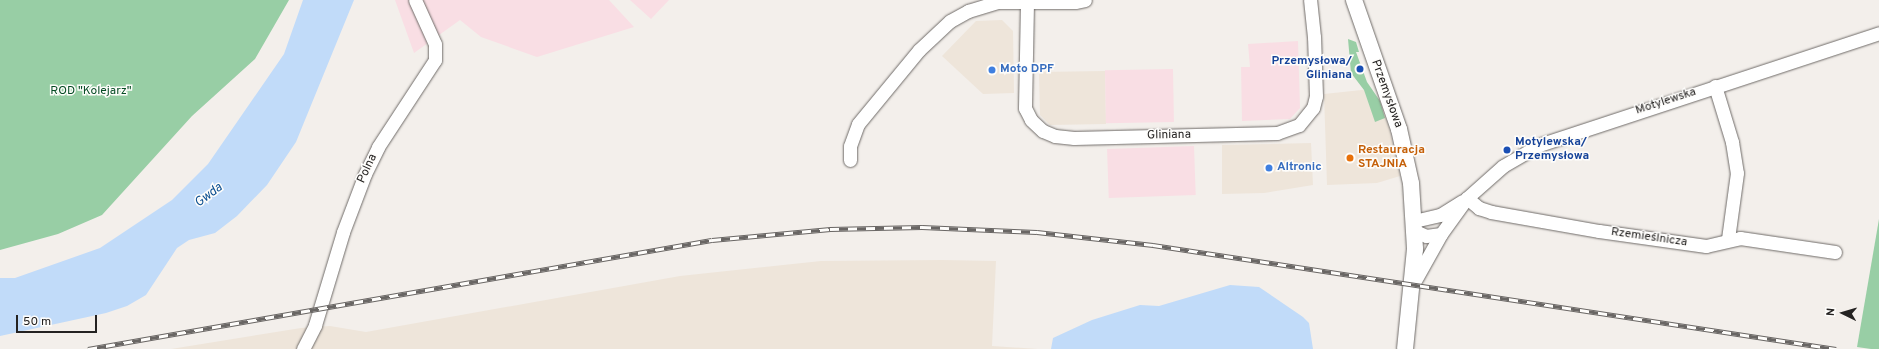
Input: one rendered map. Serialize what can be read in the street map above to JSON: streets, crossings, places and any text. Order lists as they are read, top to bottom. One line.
{"streets":{"street":["Przemysłowa","Motylewska","Gliniana","Polna","Rzemieślnicza"]},"crossings":[["Przemysłowa","Motylewska"],["Motylewska","Rzemieślnicza"]],"water":["Gwda"],"parks":["ROD \"Kolejarz\""],"places":["Przemysłowa/ Gliniana","Moto DPF","Motylewska/ Przemysłowa","Restauracja STAJNIA","Altronic"],"scale_bar":"50 m","north":"left"}
